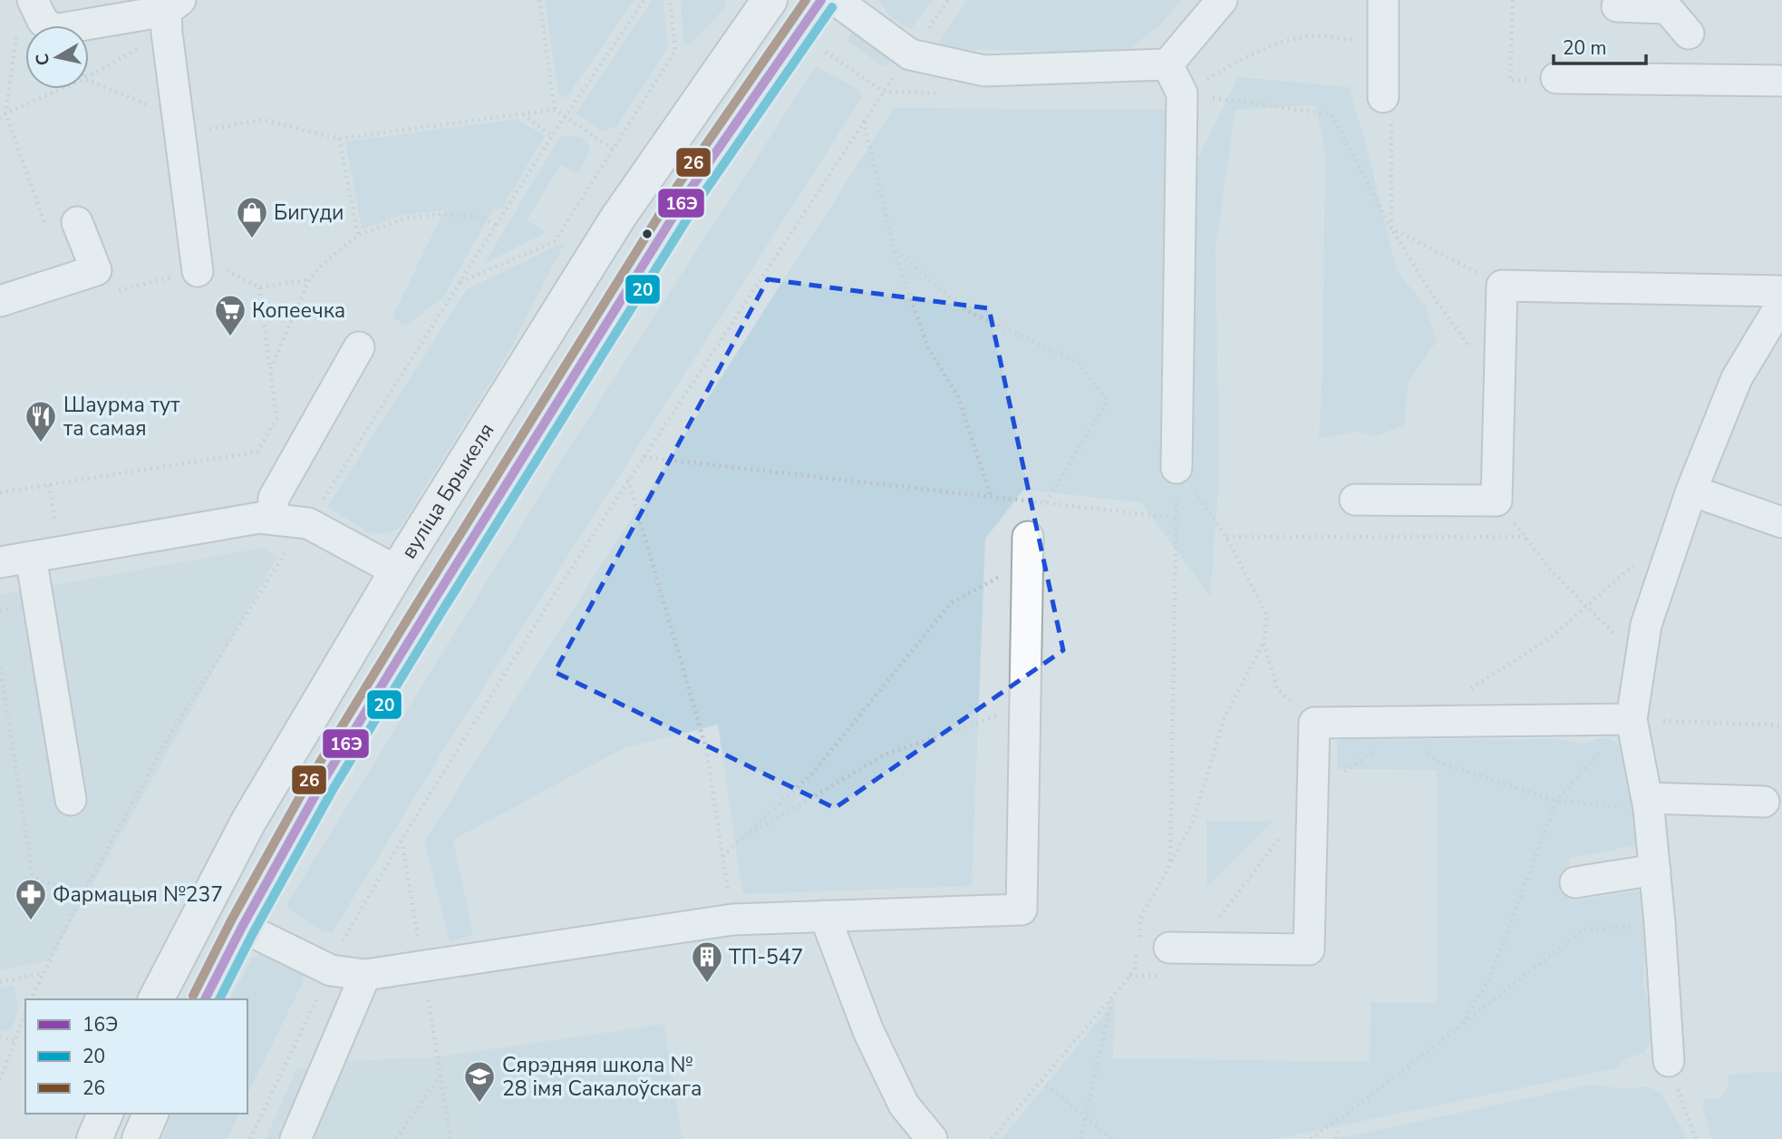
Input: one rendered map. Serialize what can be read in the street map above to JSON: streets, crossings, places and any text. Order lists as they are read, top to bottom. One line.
{"streets":{"main road":["вуліца Брыкеля"]},"places":{"shop":["Бигуди"],"supermarket":["Копеечка"],"restaurant":["Шаурма тут та самая"],"pharmacy":["Фармацыя №237"],"building":["ТП-547"],"school or university":["Сярэдняя школа № 28 імя Сакалоўскага"]},"lines":["transit line 16Э","transit line 26","transit line 20"],"legend":["16Э","20","26"],"scale_bar":"20 m","north":"left"}
